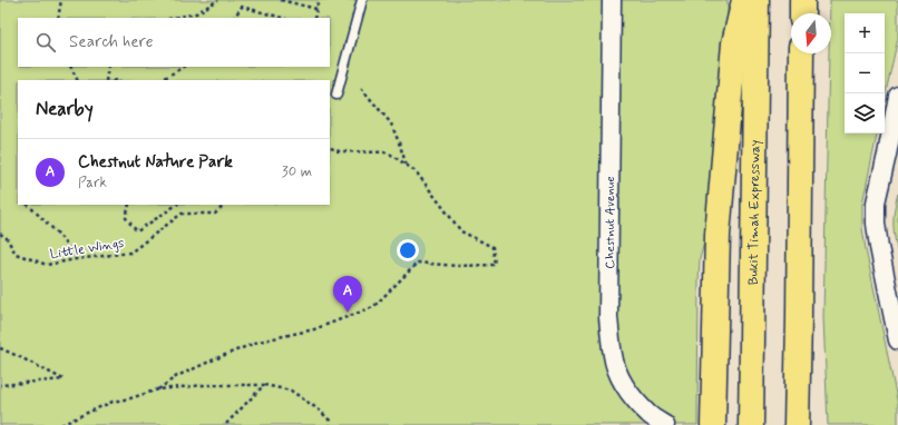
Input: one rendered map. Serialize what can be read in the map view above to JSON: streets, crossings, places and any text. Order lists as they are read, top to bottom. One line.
{"streets":{"highway":["Bukit Timah Expressway"],"street":["Chestnut Avenue"],"path":["Little Wings"]},"north":"bottom","page":{"map_buttons":["+","−"],"search":"Search here","heading":"Nearby","list":[{"mark":"A","name":"Chestnut Nature Park","note":"Park","value":"30 m"}],"pins":"A"}}
